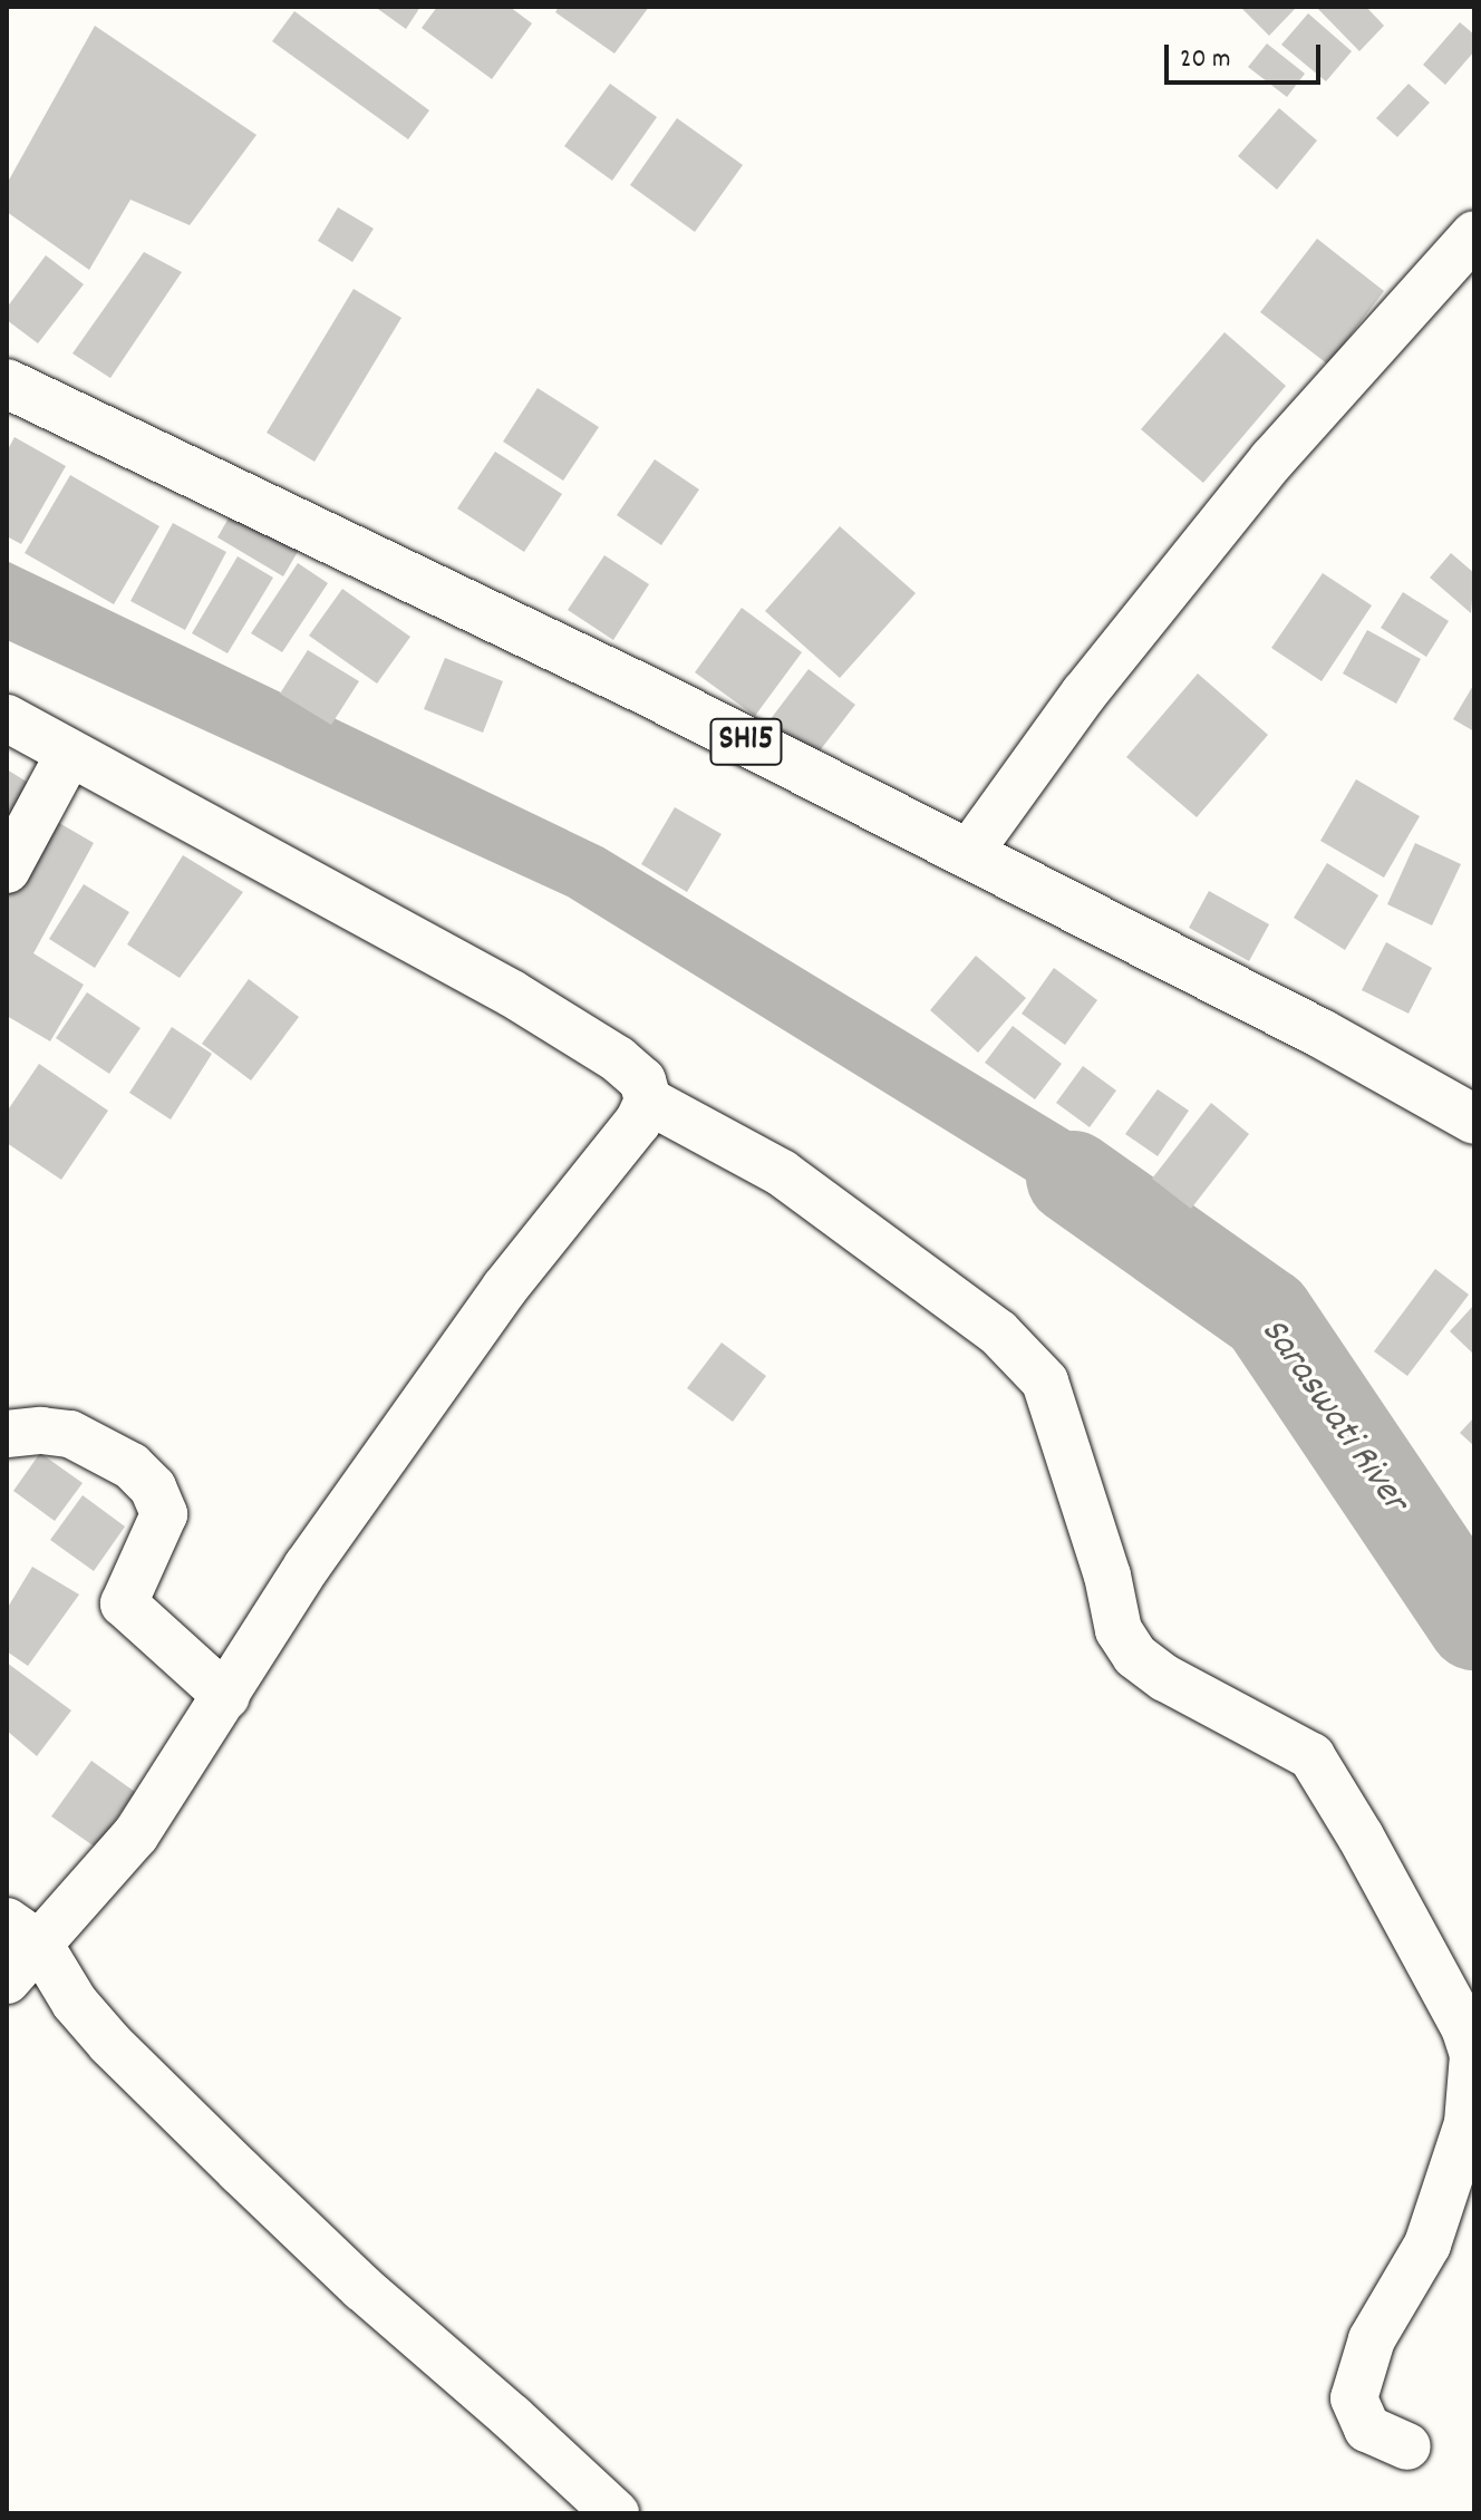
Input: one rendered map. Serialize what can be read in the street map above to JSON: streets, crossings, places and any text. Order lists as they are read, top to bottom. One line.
{"streets":{"main road":["SH15"]},"water":["Saraswati River"],"scale_bar":"20 m"}
